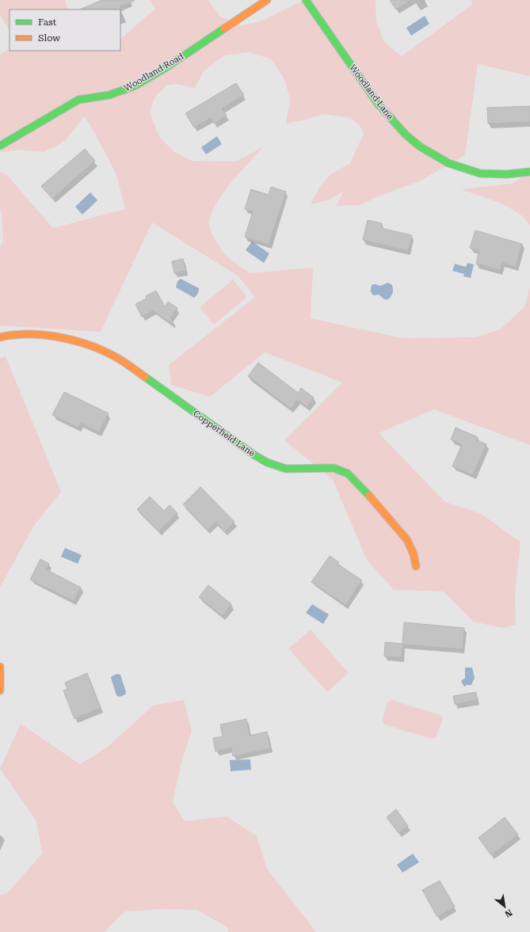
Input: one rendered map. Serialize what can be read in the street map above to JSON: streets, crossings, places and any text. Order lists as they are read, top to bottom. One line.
{"streets":{"street":["Woodland Road","Woodland Lane","Copperfield Lane"]},"legend":["Fast","Slow"],"north":"bottom right"}
